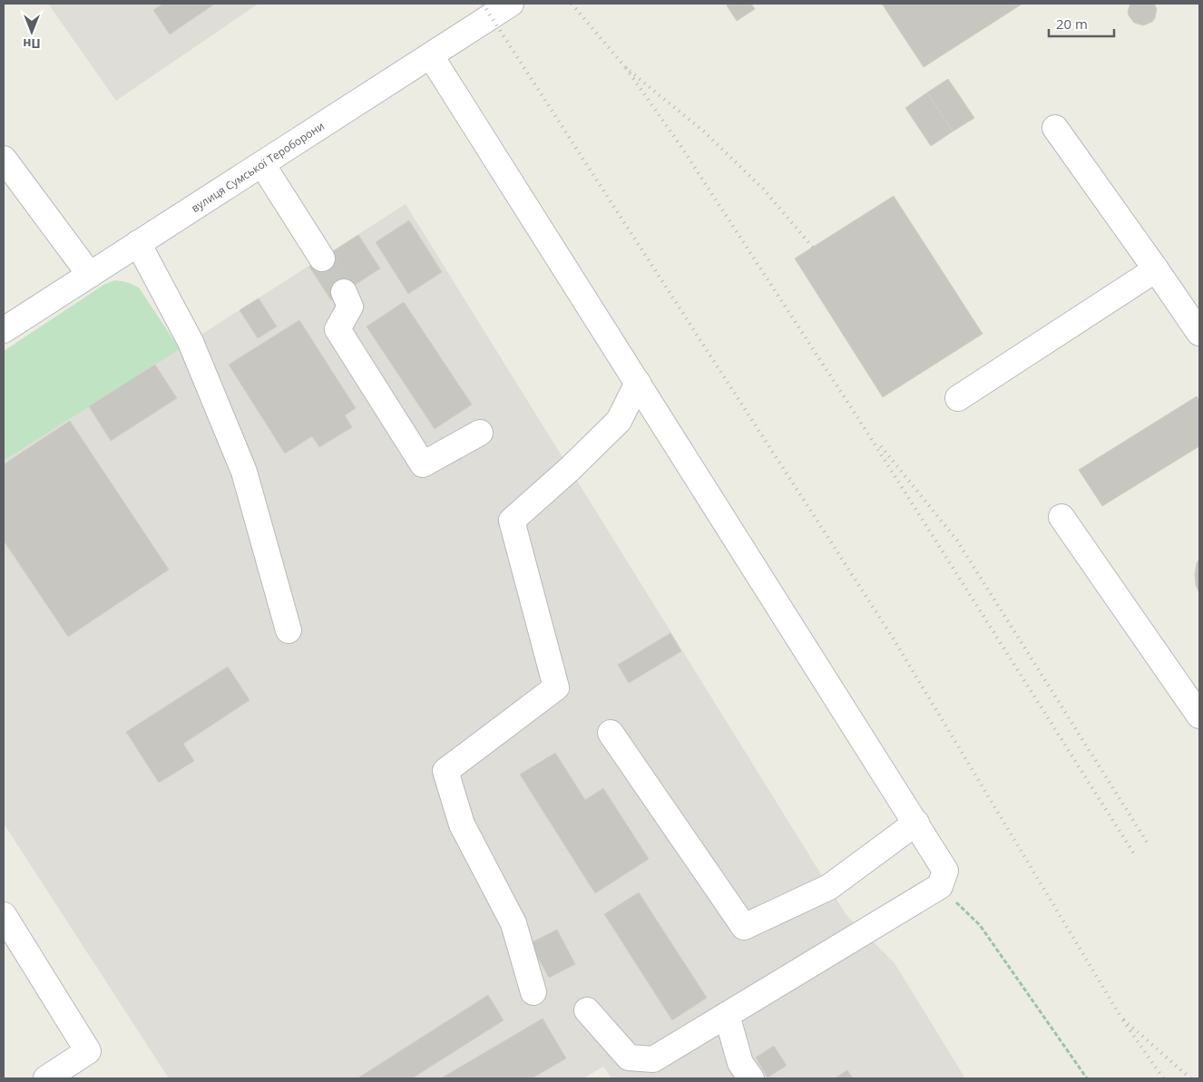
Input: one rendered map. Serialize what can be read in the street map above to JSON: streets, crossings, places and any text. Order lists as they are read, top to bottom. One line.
{"streets":{"street":["вулиця Сумської Тероборони"]},"scale_bar":"20 m","north":"bottom"}
